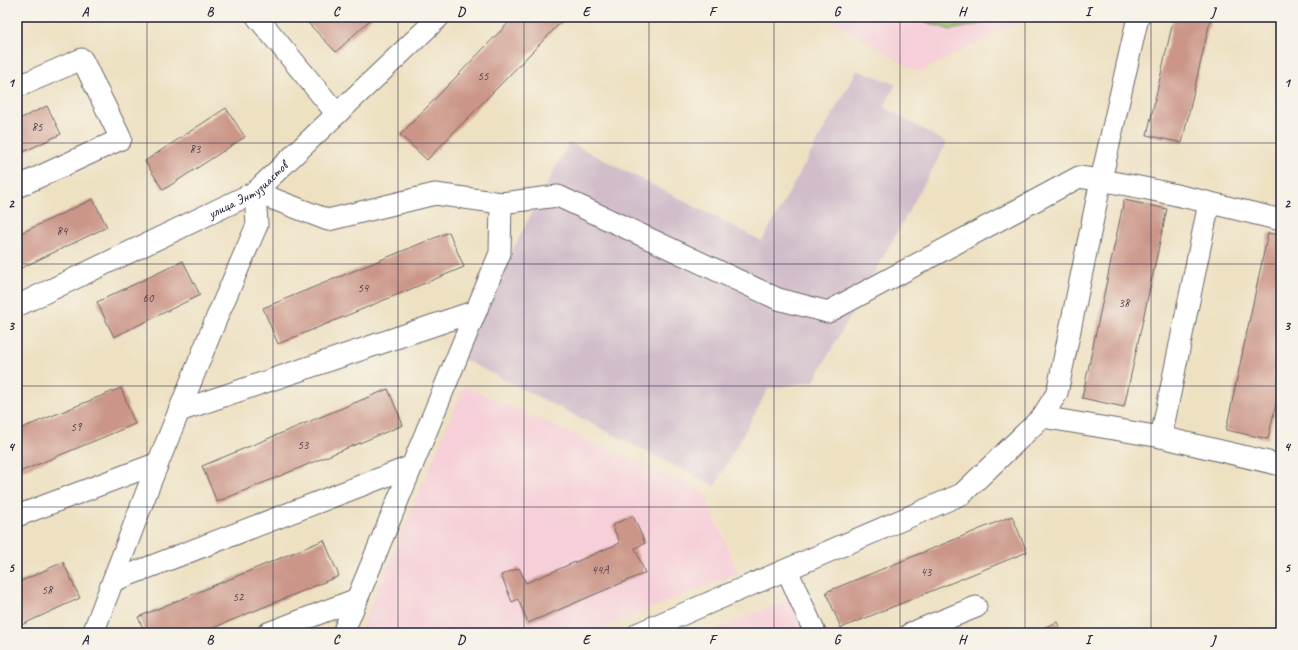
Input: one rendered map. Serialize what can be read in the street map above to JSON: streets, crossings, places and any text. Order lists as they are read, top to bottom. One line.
{"streets":{"street":["улица Энтузиастов"]},"house_numbers":["55","85","83","84","54","60","38","59","53","44А","43","58","52"],"grid":{"columns":["A","B","C","D","E","F","G","H","I","J"],"rows":["1","2","3","4","5"]}}
